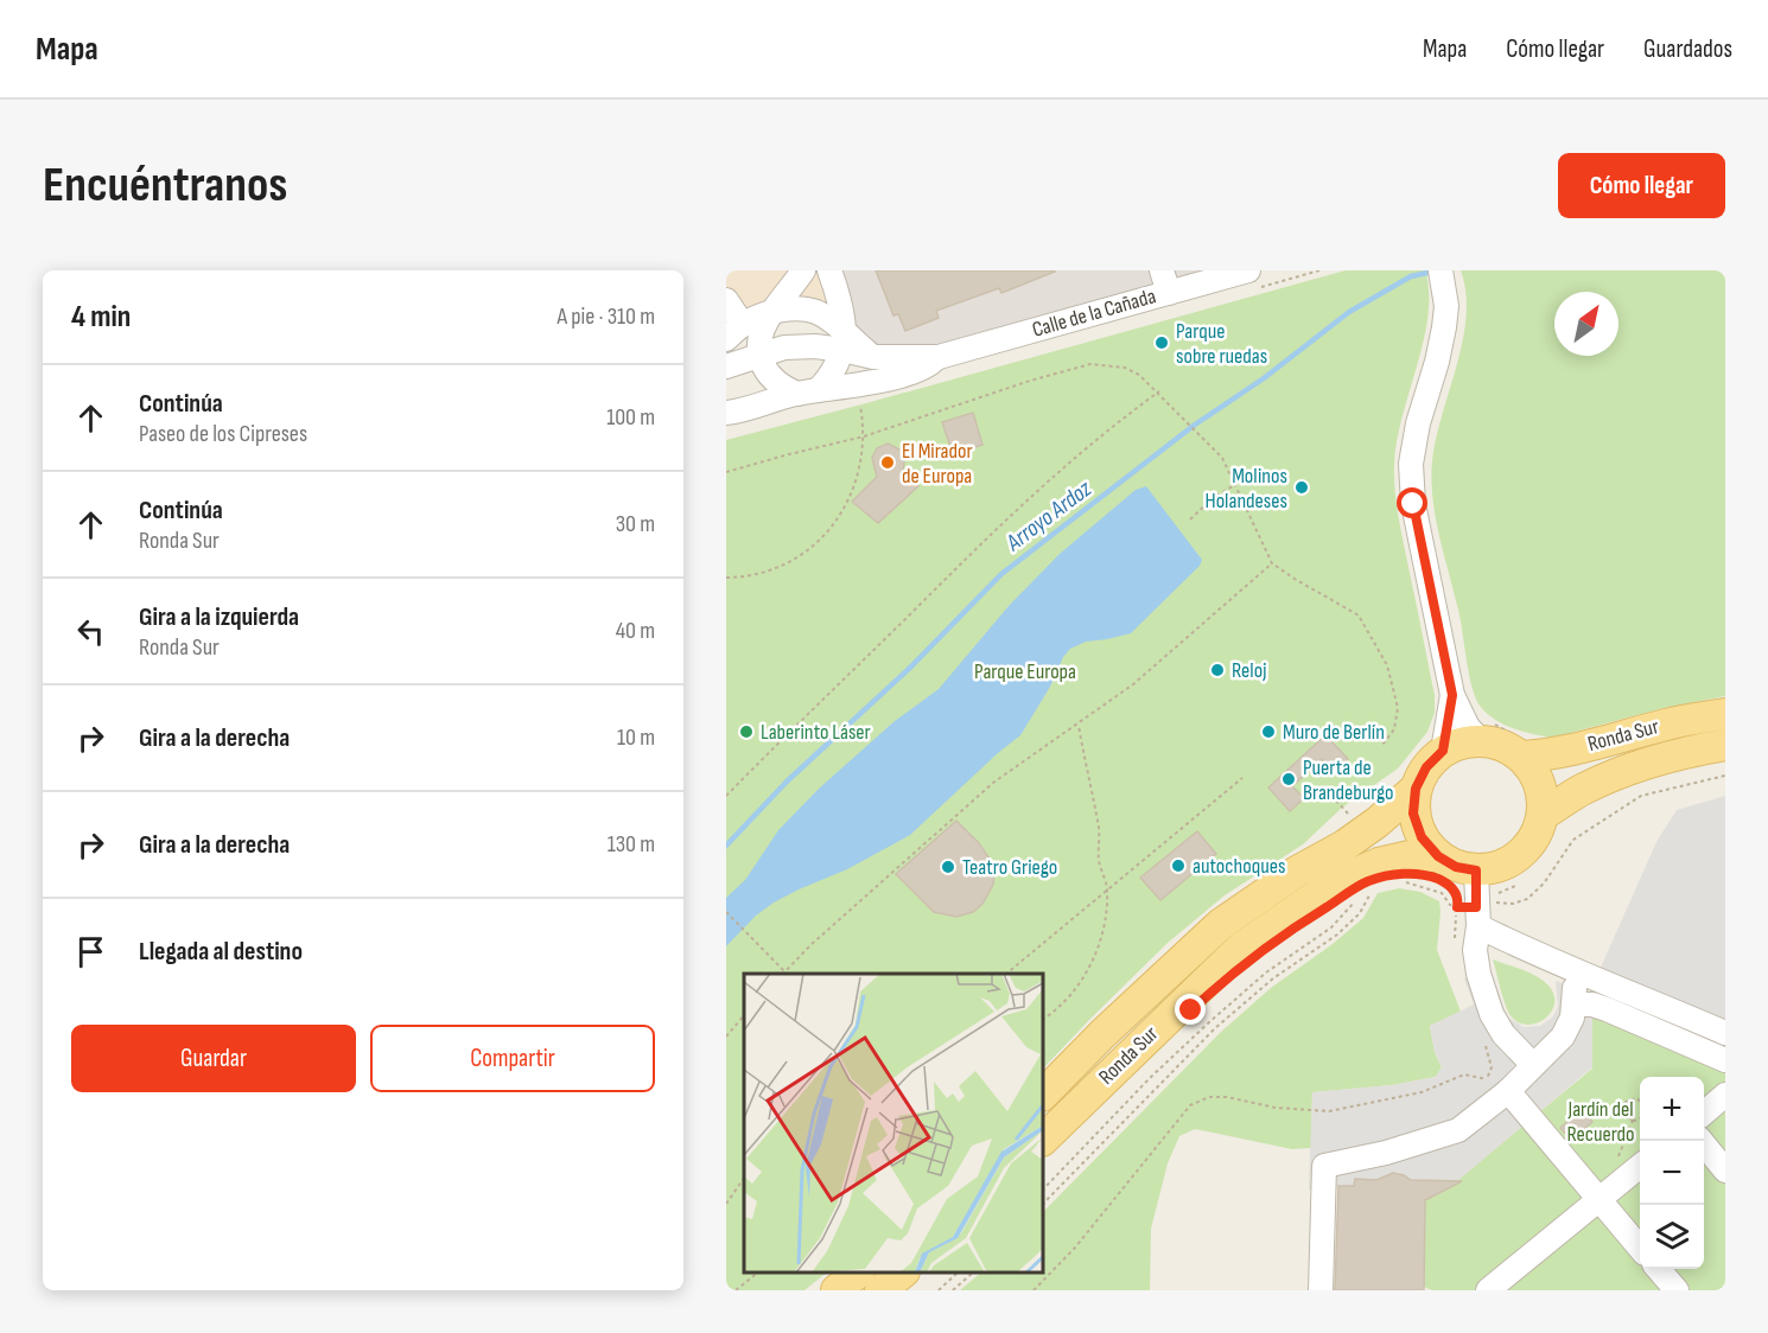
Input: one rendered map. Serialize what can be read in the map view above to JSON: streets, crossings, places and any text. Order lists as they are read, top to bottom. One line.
{"streets":{"main road":["Ronda Sur"],"street":["Calle de la Cañada"]},"water":["Arroyo Ardoz"],"parks":["Parque Europa","Jardín del Recuerdo"],"places":["Parque sobre ruedas","El Mirador de Europa","Molinos Holandeses","Reloj","Laberinto Láser","Muro de Berlín","Puerta de Brandeburgo","autochoques","Teatro Griego"],"north":"top right","page":{"header":"Mapa","nav":["Mapa","Cómo llegar","Guardados"],"buttons":["Cómo llegar",["Guardar","Compartir"]],"title":"Encuéntranos","heading":["4 min","A pie · 310 m"],"list":[["Continúa","Paseo de los Cipreses","100 m"],["Continúa","Ronda Sur","30 m"],["Gira a la izquierda","Ronda Sur","40 m"],["Gira a la derecha","10 m"],["Gira a la derecha","130 m"],"Llegada al destino"],"map_buttons":["+","−"]}}
